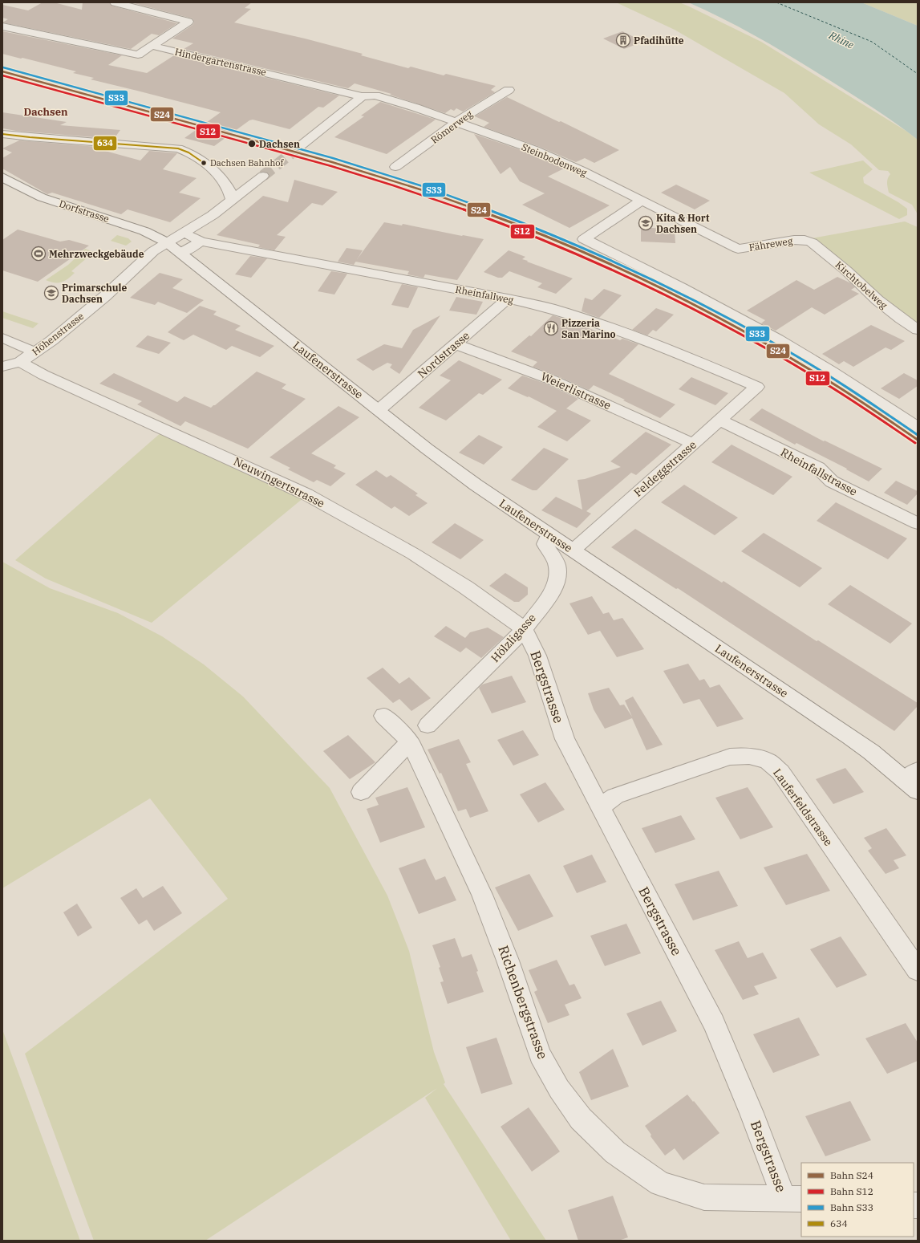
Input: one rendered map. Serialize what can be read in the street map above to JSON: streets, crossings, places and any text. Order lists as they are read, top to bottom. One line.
{"streets":{"street":["Hindergartenstrasse","Römerweg","Steinbodenweg","Dorfstrasse","Fähreweg","Kirchtobelweg","Rheinfallweg","Höhenstrasse","Nordstrasse","Laufenerstrasse","Weierlistrasse","Feldeggstrasse","Rheinfallstrasse","Neuwingertstrasse","Hölzligasse","Bergstrasse","Lauferfeldstrasse","Richenbergstrasse"]},"crossings":[["Hindergartenstrasse","Steinbodenweg"],["Römerweg","Steinbodenweg"],["Steinbodenweg","Fähreweg"],["Dorfstrasse","Höhenstrasse"],["Dorfstrasse","Laufenerstrasse"],["Fähreweg","Kirchtobelweg"],["Rheinfallweg","Höhenstrasse"],["Rheinfallweg","Nordstrasse"],["Rheinfallweg","Feldeggstrasse"],["Höhenstrasse","Laufenerstrasse"],["Höhenstrasse","Neuwingertstrasse"],["Nordstrasse","Laufenerstrasse"],["Nordstrasse","Weierlistrasse"],["Laufenerstrasse","Feldeggstrasse"],["Laufenerstrasse","Hölzligasse"],["Weierlistrasse","Feldeggstrasse"],["Feldeggstrasse","Rheinfallstrasse"],["Neuwingertstrasse","Hölzligasse"],["Neuwingertstrasse","Bergstrasse"],["Hölzligasse","Bergstrasse"],["Bergstrasse","Lauferfeldstrasse"],["Bergstrasse","Richenbergstrasse"]],"districts":["Dachsen"],"water":["Rhine"],"places":{"building":["Pfadihütte"],"other":["Dachsen","Dachsen Bahnhof"],"school or university":["Kita & Hort Dachsen","Primarschule Dachsen"],"sports":["Mehrzweckgebäude"],"restaurant":["Pizzeria San Marino"]},"lines":["rail line S33","rail line S24","rail line S12","transit line 634"],"legend":["Bahn S24","Bahn S12","Bahn S33","634"]}
